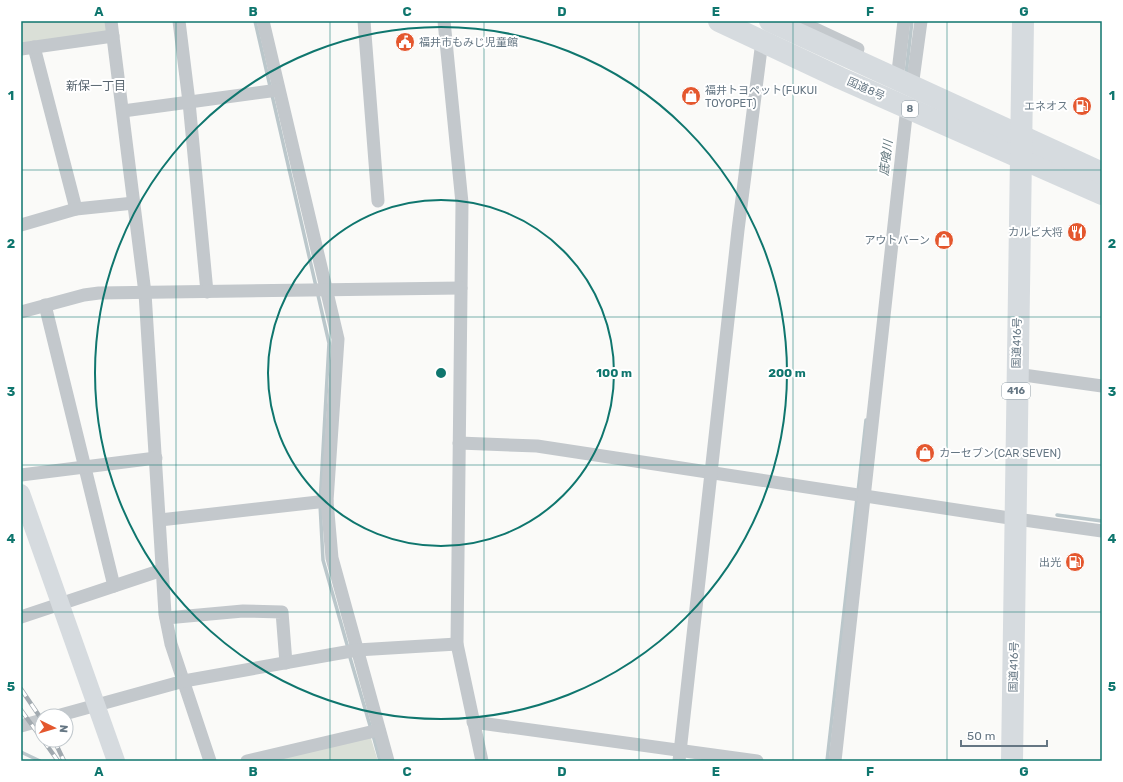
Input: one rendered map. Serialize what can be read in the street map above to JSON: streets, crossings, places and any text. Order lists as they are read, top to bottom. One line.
{"streets":{"highway":["国道8号","8","国道416号","416"]},"crossings":[["国道8号","国道416号"]],"districts":["新保一丁目"],"water":["底喰川"],"places":{"public building":["福井市もみじ児童館"],"shop":["福井トヨペット(FUKUI TOYOPET)","アウトバーン","カーセブン(CAR SEVEN)"],"fuel station":["エネオス","出光"],"restaurant":["カルビ大将"]},"scale_bar":"50 m","north":"right","grid":{"columns":["A","B","C","D","E","F","G"],"rows":["1","2","3","4","5"]},"rings":["100 m","200 m"]}
